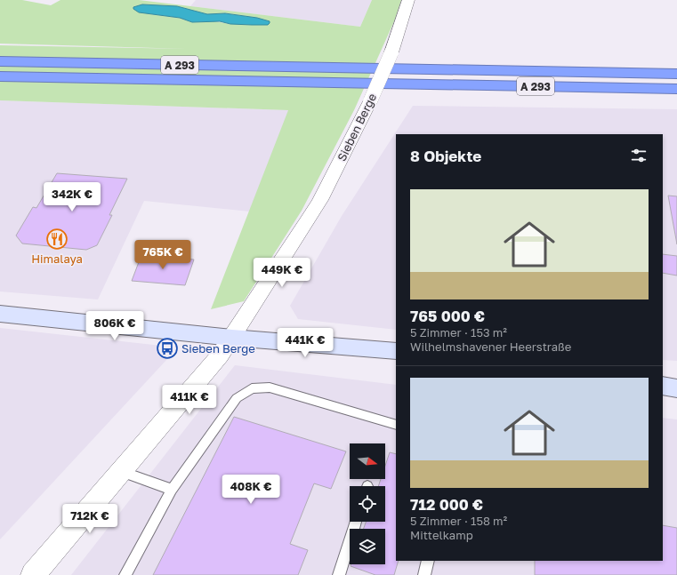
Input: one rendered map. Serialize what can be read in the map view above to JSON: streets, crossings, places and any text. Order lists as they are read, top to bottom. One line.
{"streets":{"highway":["A 293"],"street":["Sieben Berge"]},"places":{"restaurant":["Himalaya"],"bus stop":["Sieben Berge"]},"north":"right","page":{"heading":"8 Objekte","list":[{"name":"765 000 €","note":"5 Zimmer · 153 m² · Wilhelmshavener Heerstraße"},{"name":"712 000 €","note":"5 Zimmer · 158 m² · Mittelkamp"}],"price":["342K €","765K €","449K €","806K €","441K €","411K €","408K €","712K €"]}}
